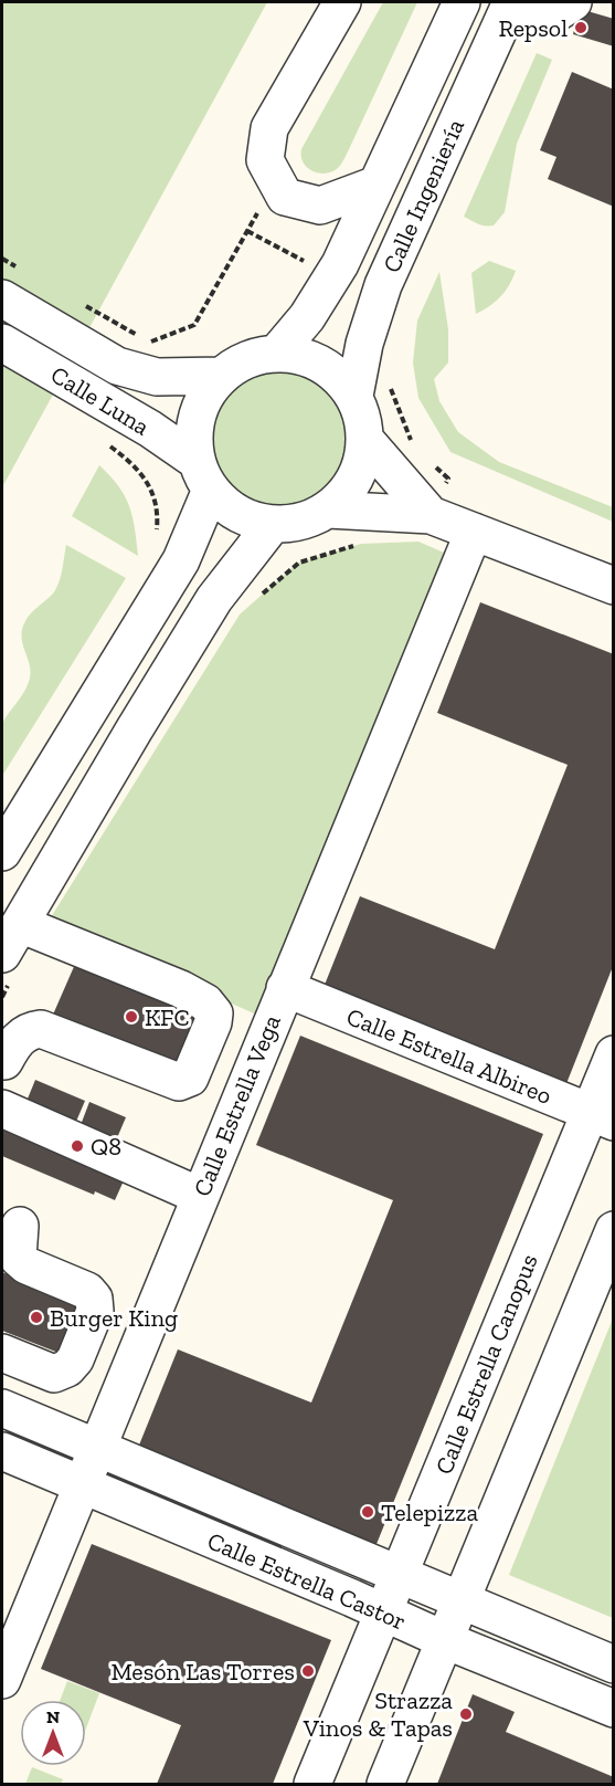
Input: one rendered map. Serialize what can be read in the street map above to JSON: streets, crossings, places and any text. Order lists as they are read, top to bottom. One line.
{"streets":{"street":["Calle Ingeniería","Calle Luna","Calle Estrella Albireo","Calle Estrella Vega","Calle Estrella Canopus","Calle Estrella Castor"]},"crossings":[["Calle Ingeniería","Calle Luna"],["Calle Estrella Albireo","Calle Estrella Vega"],["Calle Estrella Albireo","Calle Estrella Canopus"],["Calle Estrella Vega","Calle Estrella Castor"],["Calle Estrella Canopus","Calle Estrella Castor"]],"places":["Repsol","KFC","Q8","Burger King","Telepizza","Mesón Las Torres","Strazza Vinos & Tapas"],"north":"top"}
